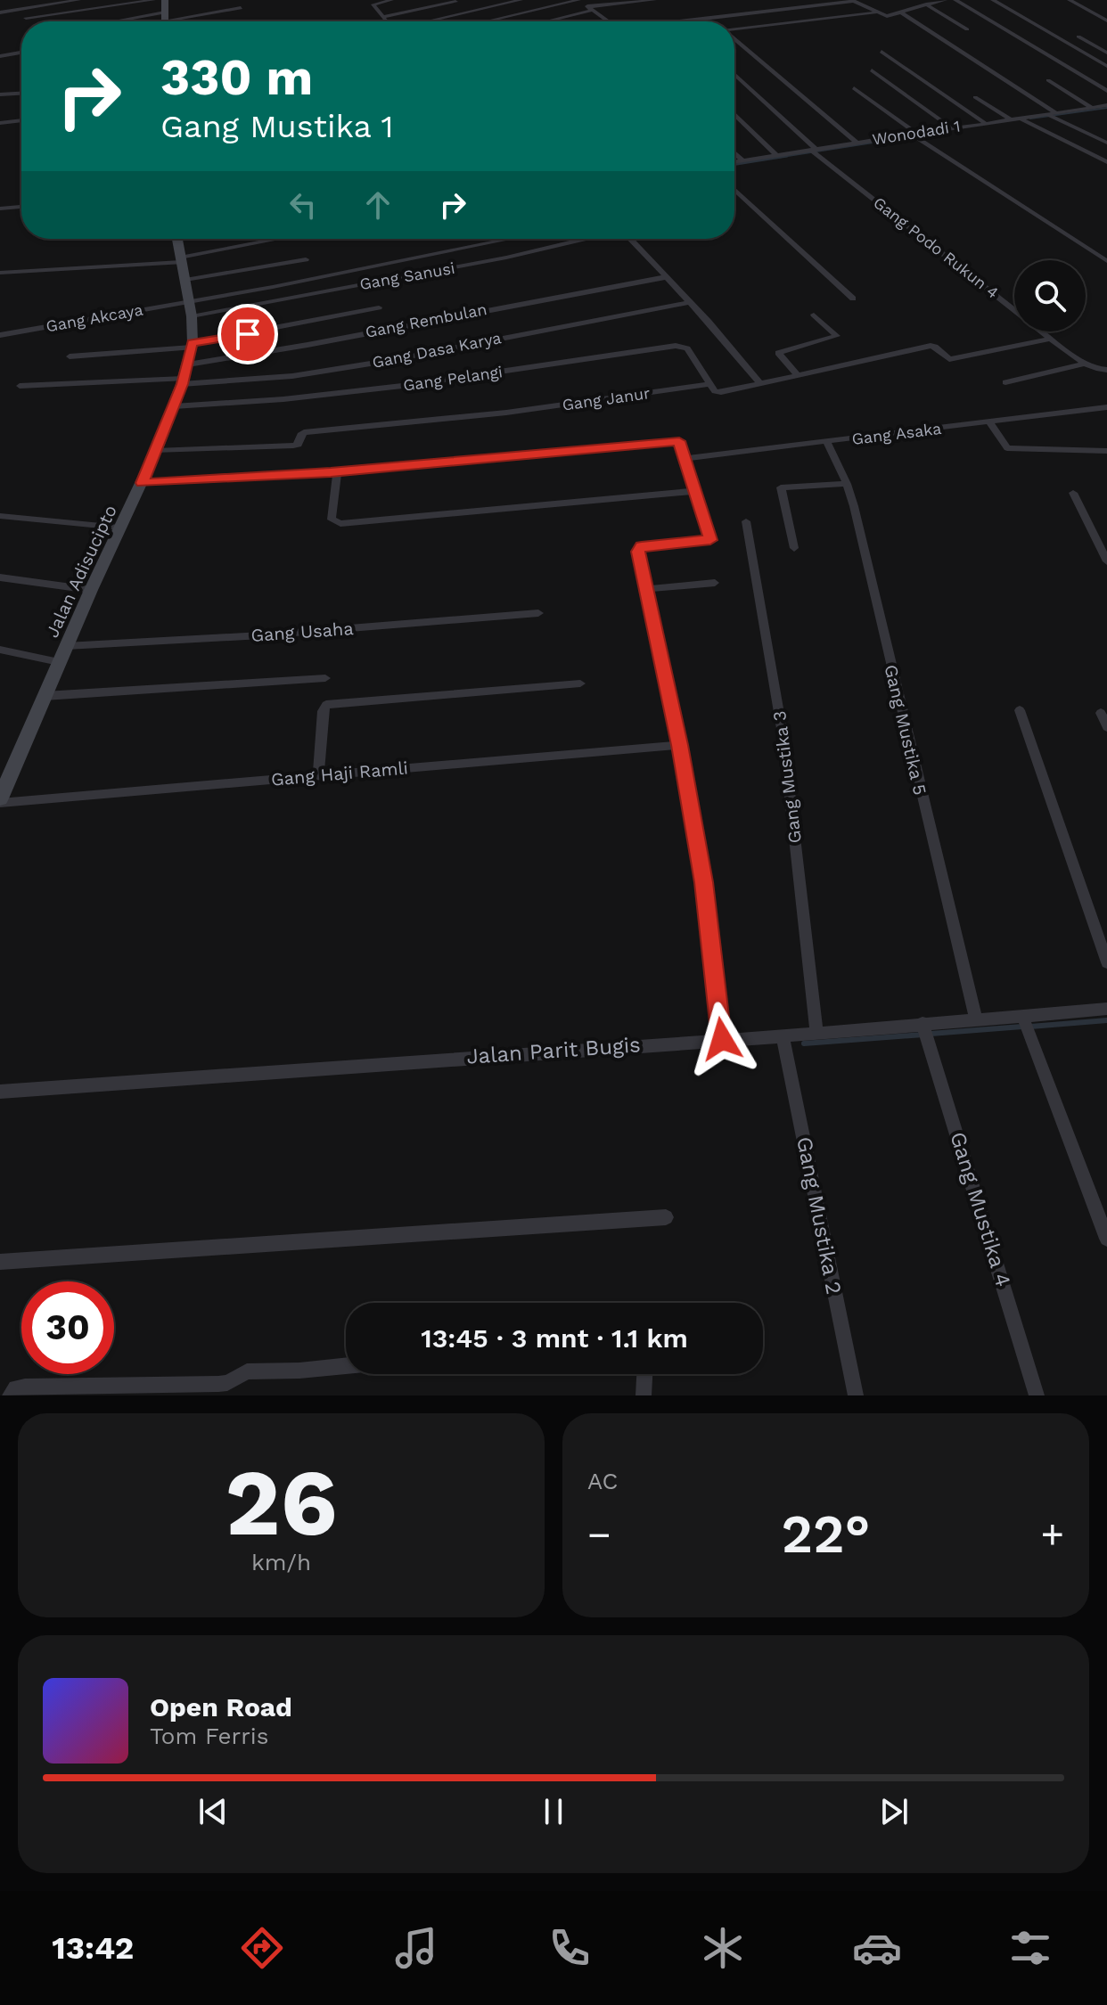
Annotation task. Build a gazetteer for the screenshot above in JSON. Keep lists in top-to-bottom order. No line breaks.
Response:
{"streets":{"main road":["Jalan Adisucipto"],"street":["Wonodadi 1","Gang Podo Rukun 4","Gang Sanusi","Gang Akcaya","Gang Rembulan","Gang Dasa Karya","Gang Pelangi","Gang Janur","Gang Asaka","Gang Usaha","Gang Mustika 5","Gang Haji Ramli","Gang Mustika 3","Jalan Parit Bugis","Gang Mustika 4","Gang Mustika 2"]},"crossings":[["Wonodadi 1","Gang Podo Rukun 4"],["Gang Podo Rukun 4","Gang Janur"],["Gang Sanusi","Jalan Adisucipto"],["Gang Akcaya","Jalan Adisucipto"],["Gang Rembulan","Gang Dasa Karya"],["Gang Rembulan","Jalan Adisucipto"],["Gang Dasa Karya","Jalan Adisucipto"],["Gang Pelangi","Gang Janur"],["Gang Pelangi","Jalan Adisucipto"],["Gang Janur","Jalan Adisucipto"],["Gang Asaka","Gang Mustika 5"],["Jalan Adisucipto","Gang Usaha"],["Jalan Adisucipto","Gang Haji Ramli"],["Gang Mustika 5","Jalan Parit Bugis"],["Gang Mustika 3","Jalan Parit Bugis"],["Jalan Parit Bugis","Gang Mustika 4"],["Jalan Parit Bugis","Gang Mustika 2"]],"page":{"turn":["330 m","Gang Mustika 1"],"limit":"30","trip":"13:45 · 3 mnt · 1.1 km","tile":[["26","km/h"],"AC"],"heat":["−","22°","+"],"song":["Open Road","Tom Ferris"],"tabs":"13:42"}}
